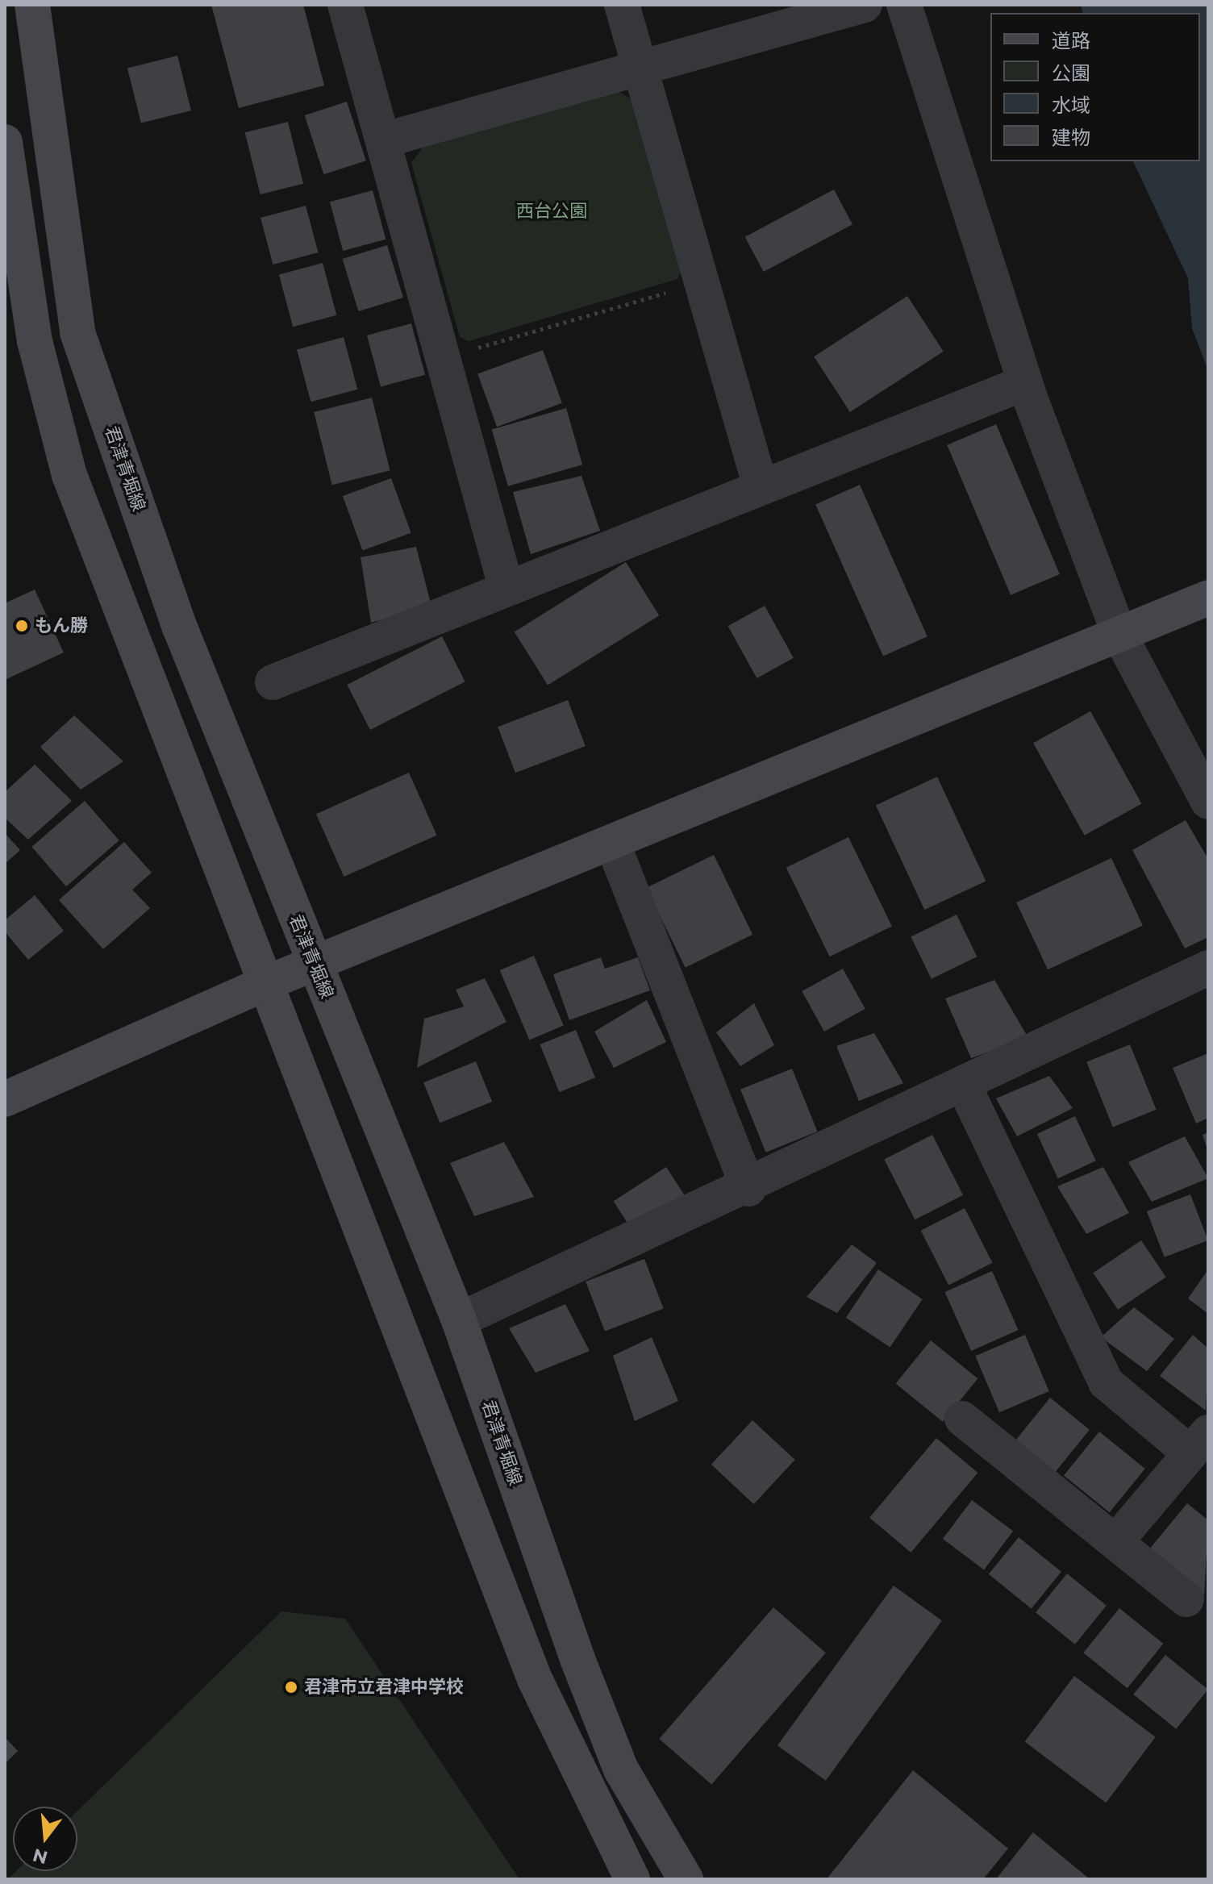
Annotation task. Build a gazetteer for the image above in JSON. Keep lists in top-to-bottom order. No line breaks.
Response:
{"streets":{"main road":["君津青堀線"]},"parks":["西台公園"],"places":["もん勝","君津市立君津中学校"],"legend":["道路","公園","水域","建物"],"north":"bottom"}
